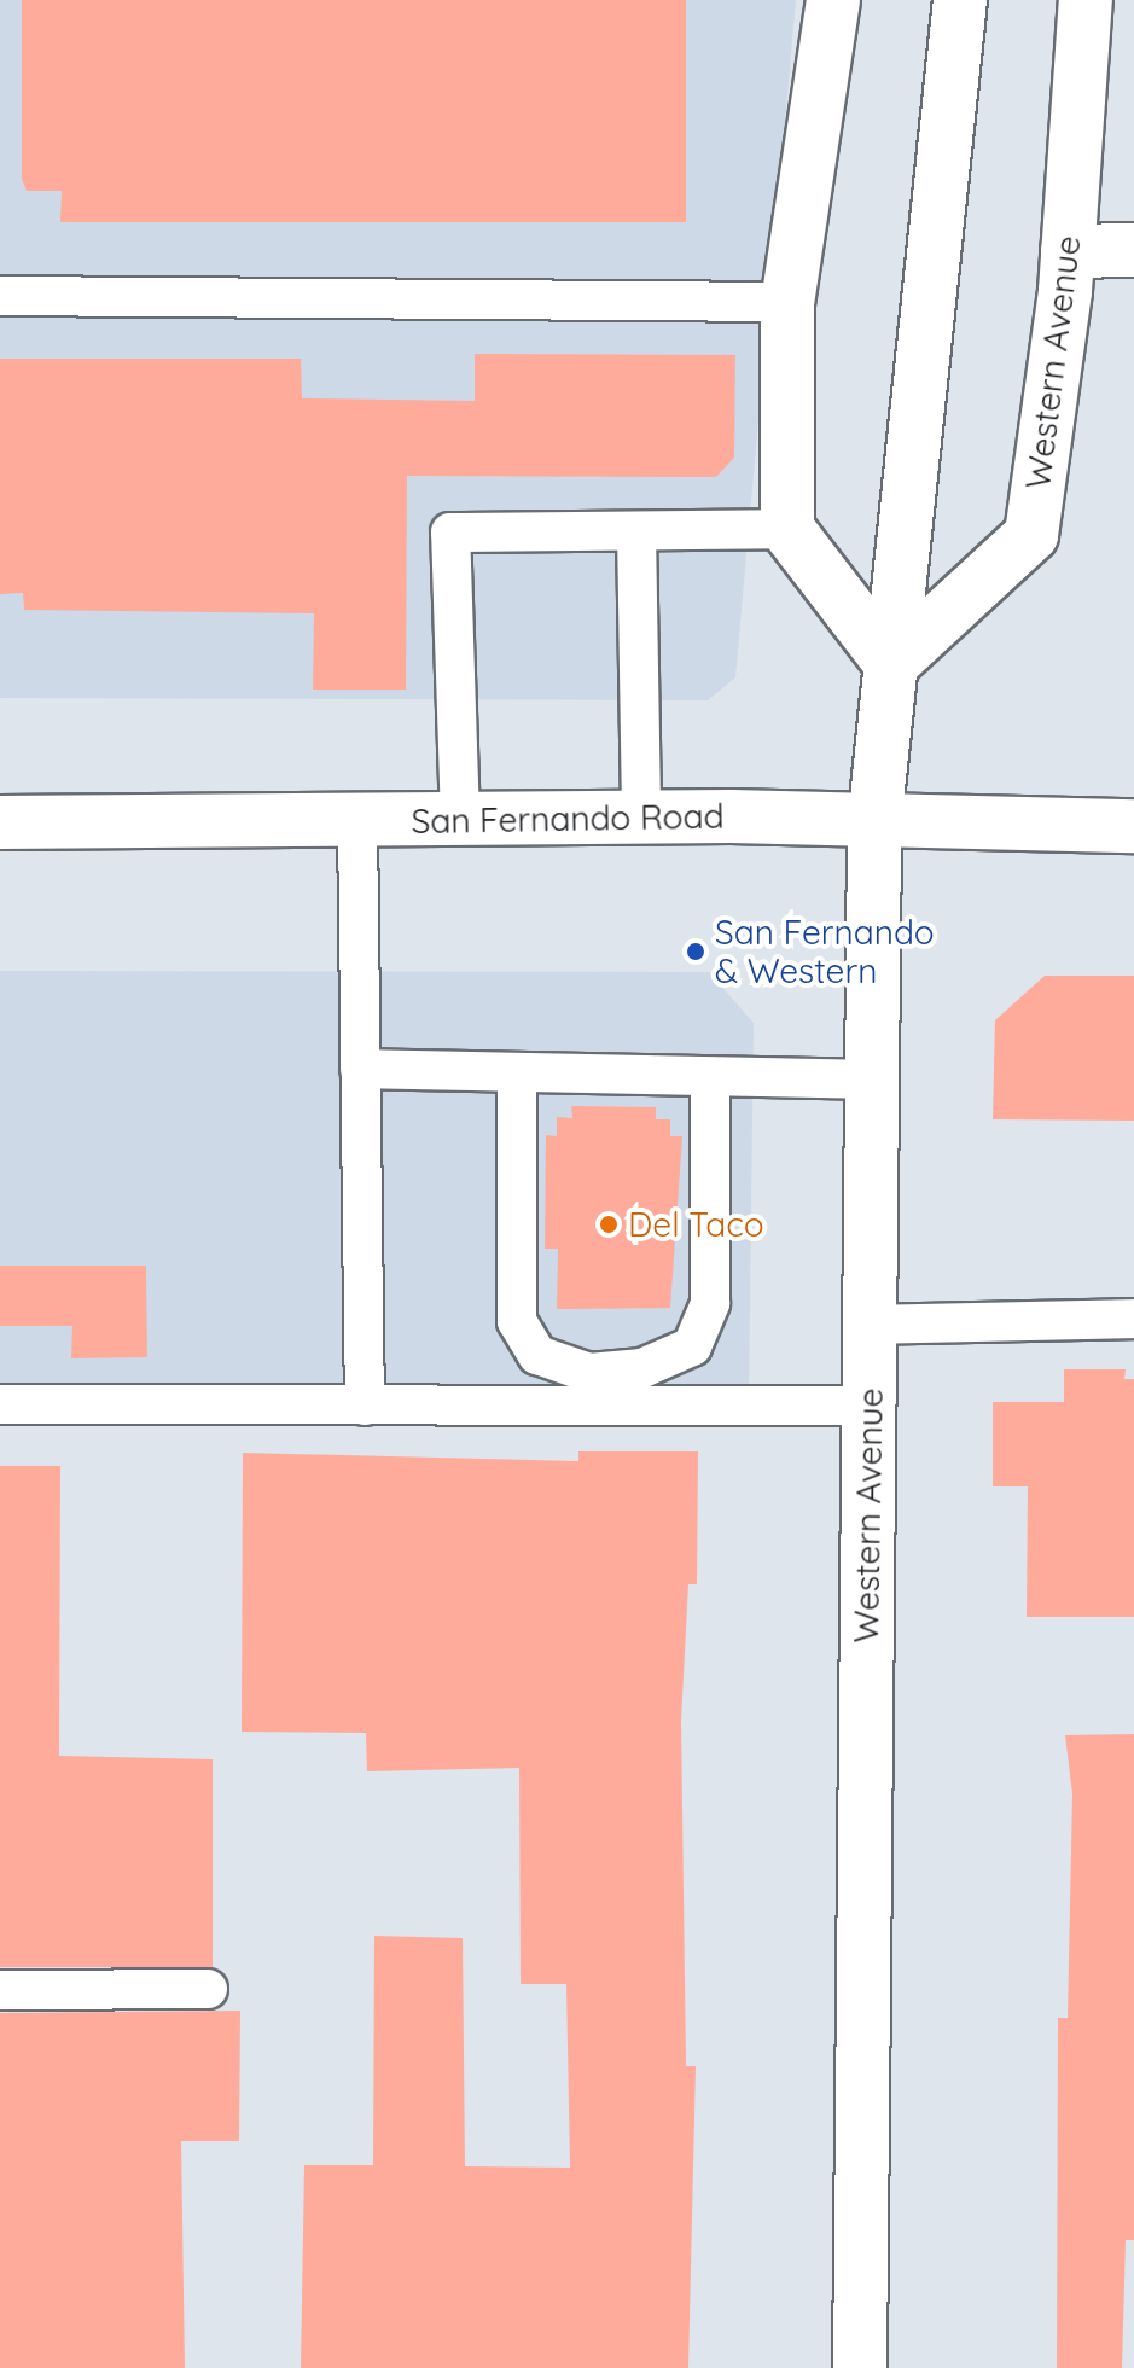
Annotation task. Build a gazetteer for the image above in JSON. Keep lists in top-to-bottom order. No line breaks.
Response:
{"streets":{"main road":["Western Avenue","San Fernando Road"]},"crossings":[["Western Avenue","San Fernando Road"]],"places":["San Fernando & Western","Del Taco"]}
